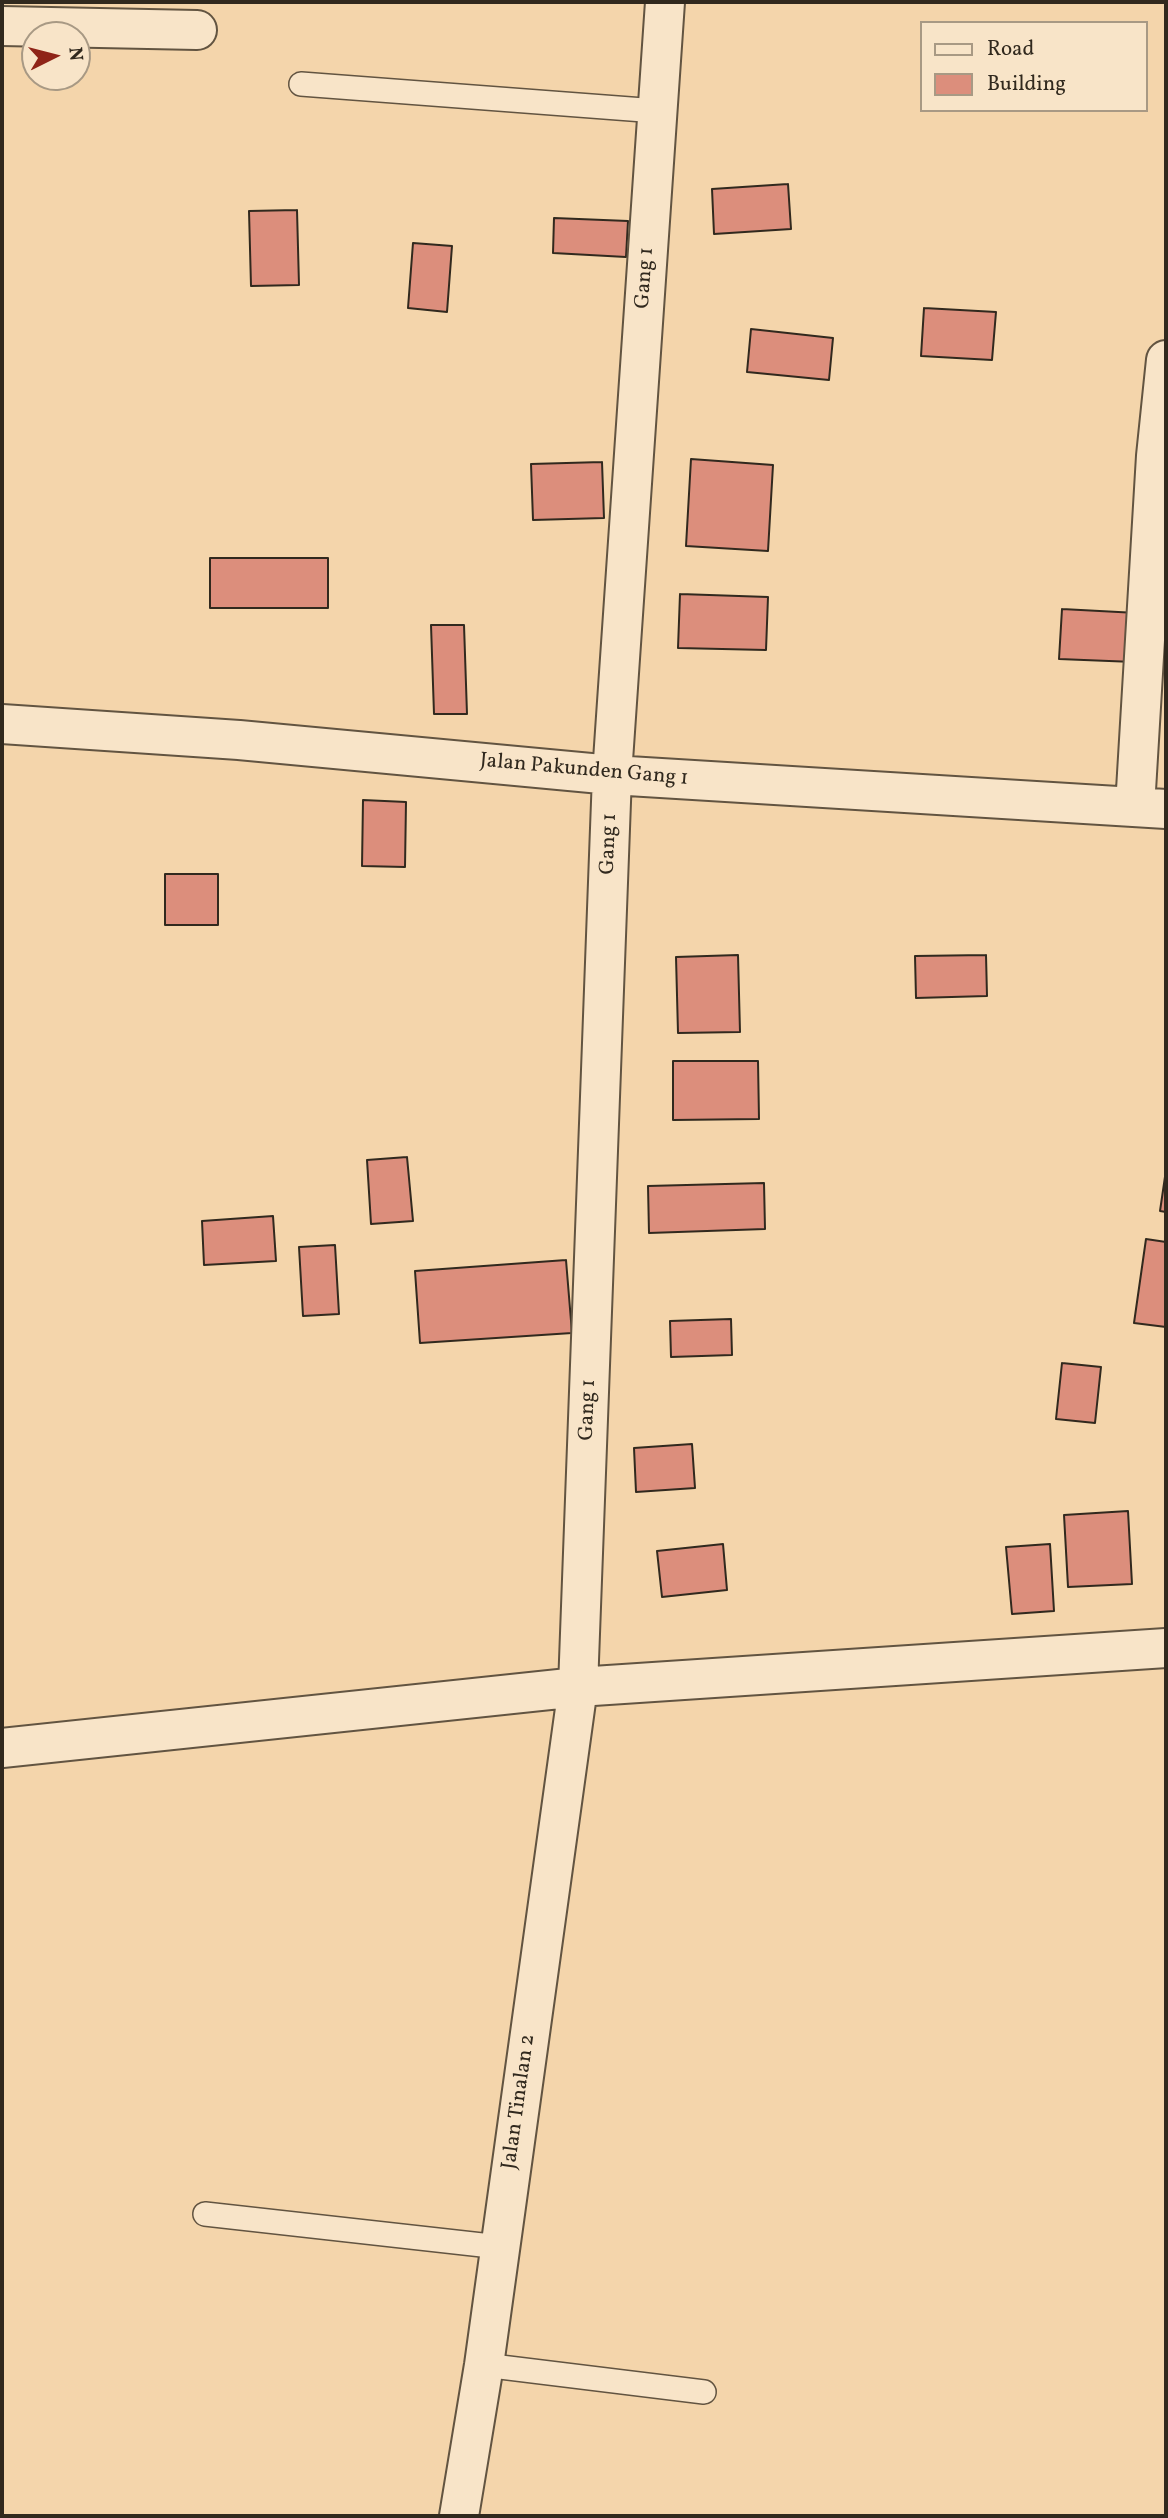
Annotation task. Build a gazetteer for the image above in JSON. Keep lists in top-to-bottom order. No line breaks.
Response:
{"streets":{"street":["Gang 1","Jalan Pakunden Gang 1","Jalan Tinalan 2"]},"crossings":[["Gang 1","Jalan Pakunden Gang 1"],["Gang 1","Jalan Tinalan 2"]],"legend":["Road","Building"],"north":"right"}
